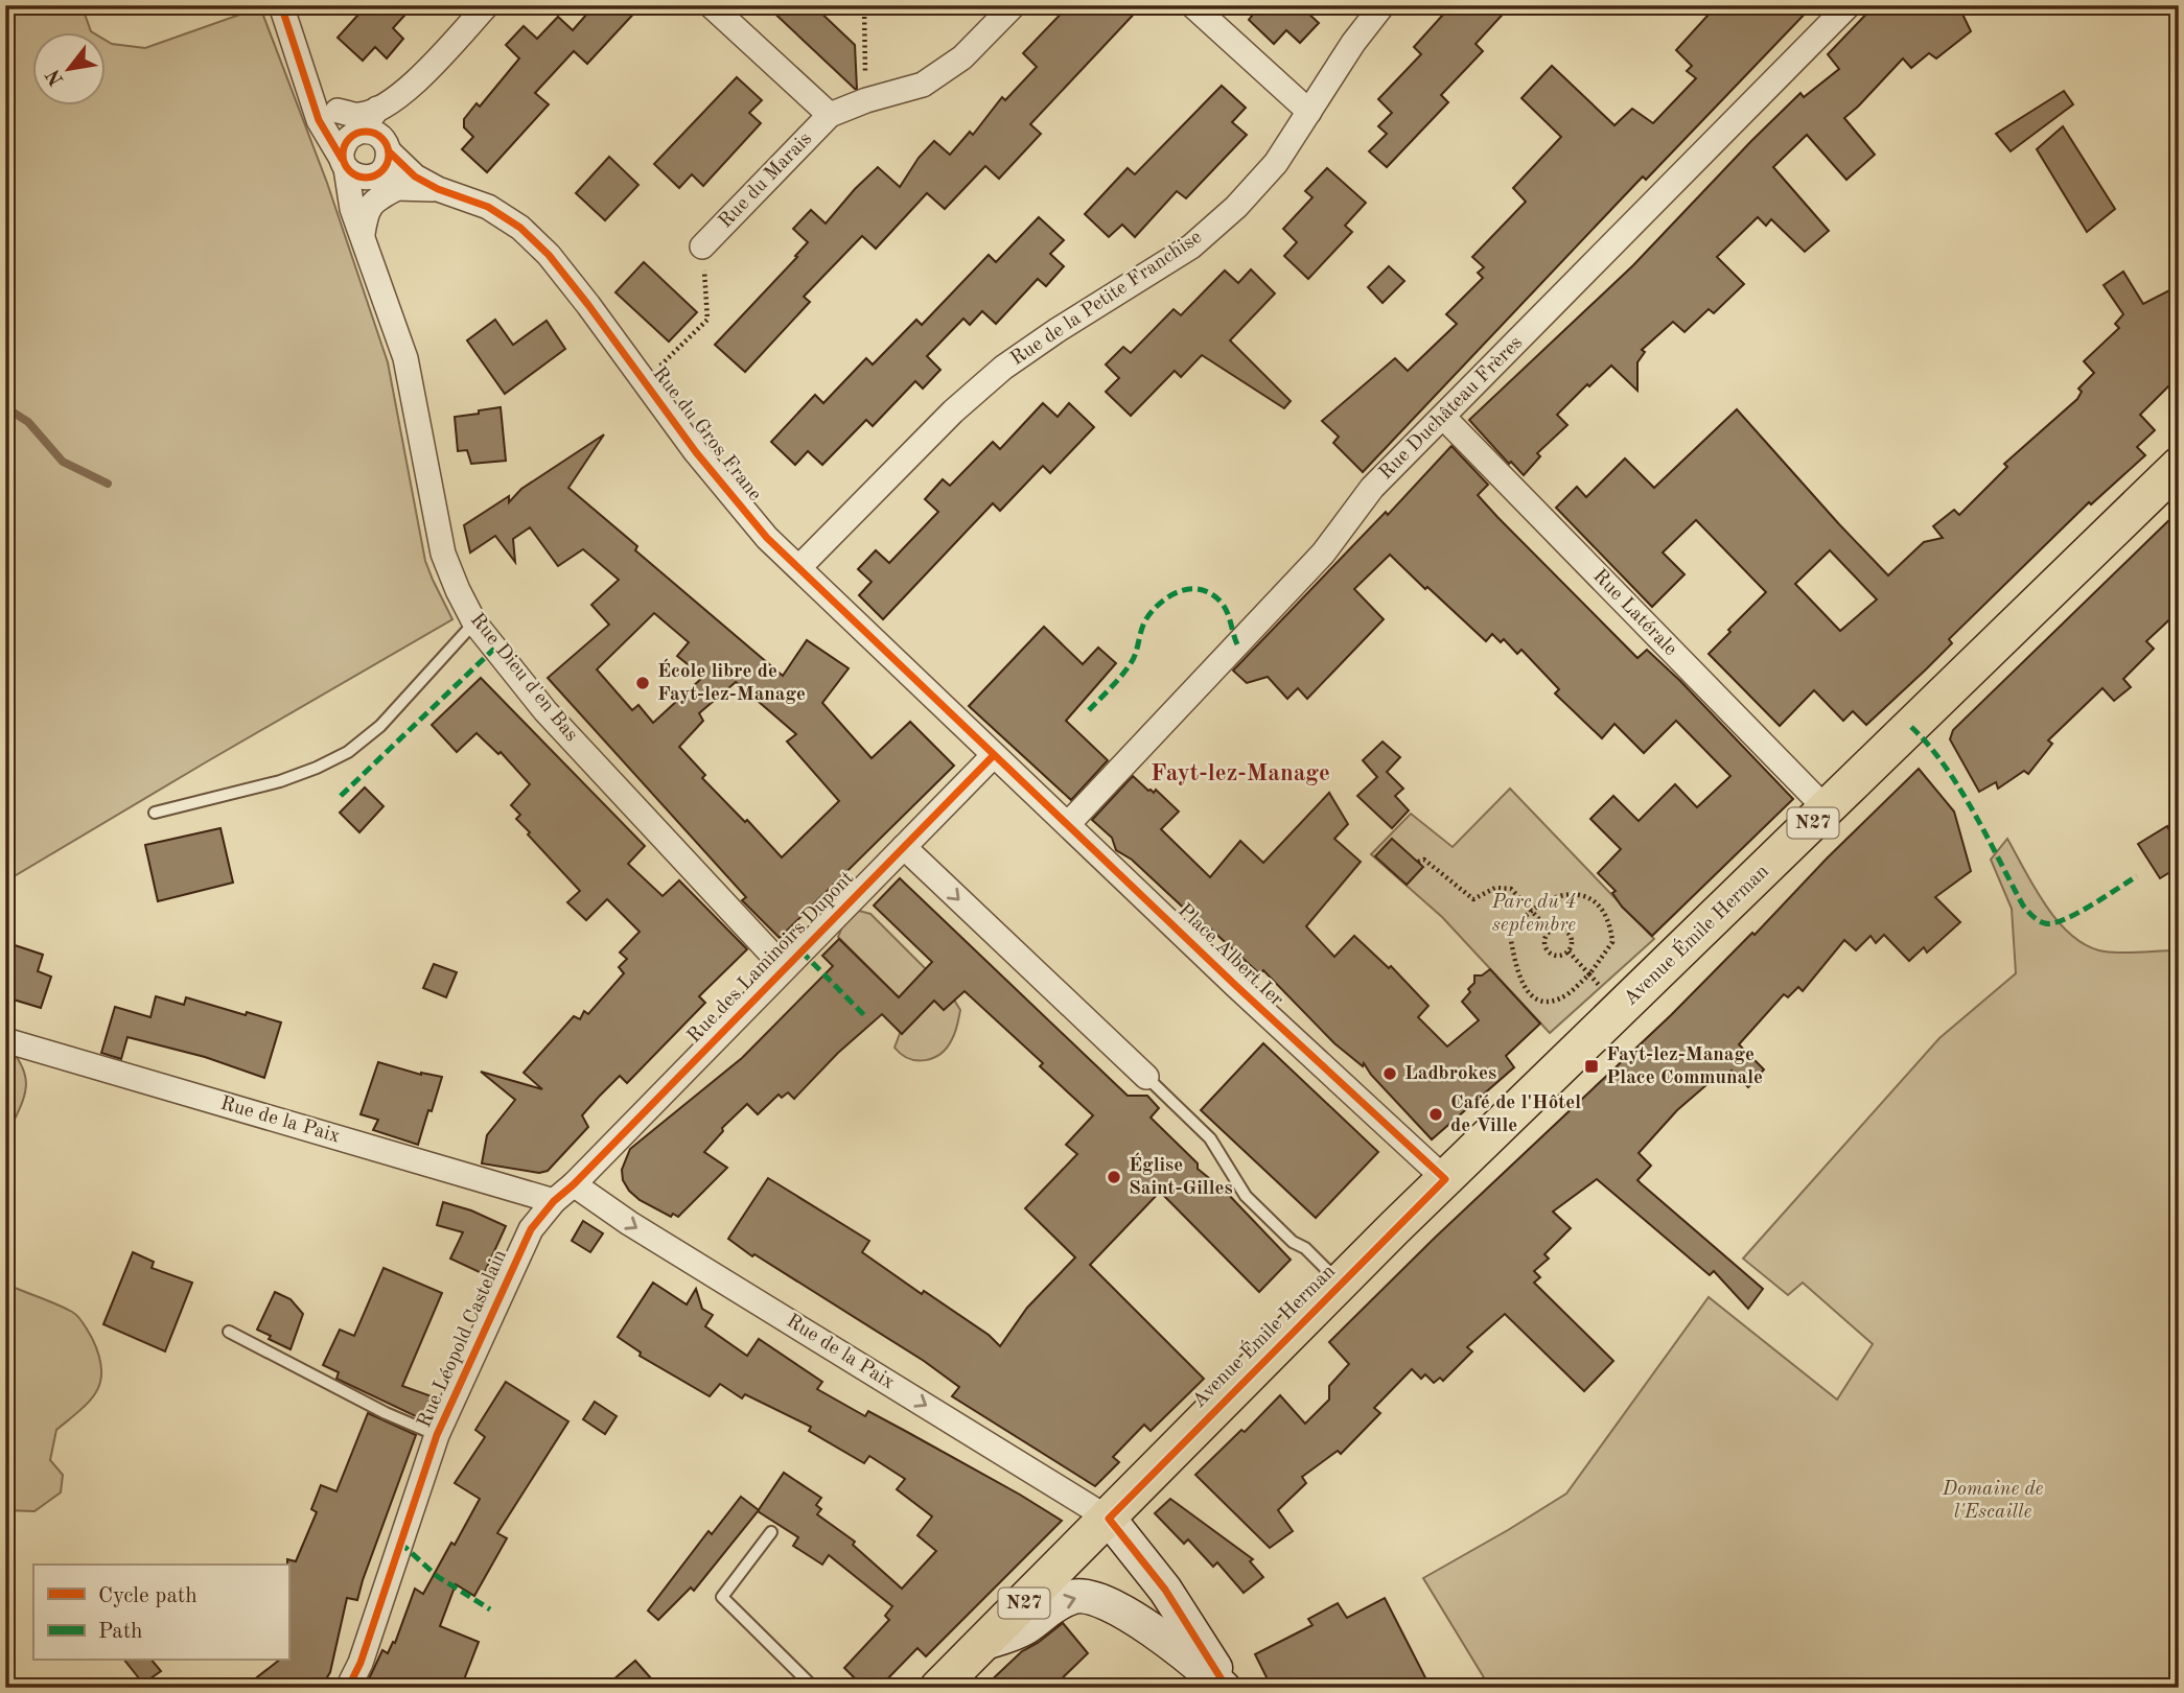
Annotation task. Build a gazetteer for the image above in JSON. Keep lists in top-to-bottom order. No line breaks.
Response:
{"streets":{"main road":["N27","Avenue Émile Herman"],"street":["Rue du Marais","Rue de la Petite Franchise","Rue Duchâteau Frères","Rue du Gros Frane","Rue Latérale","Rue Dieu d'en Bas","Place Albert Ier","Rue des Laminoirs Dupont","Rue de la Paix","Rue Léopold Castelain"]},"crossings":[["Rue de la Petite Franchise","Rue du Gros Frane"],["Rue Duchâteau Frères","Rue Latérale"],["Rue Duchâteau Frères","Place Albert Ier"],["Rue du Gros Frane","Place Albert Ier"],["Rue du Gros Frane","Rue des Laminoirs Dupont"],["Rue Latérale","Avenue Émile Herman"],["Rue Dieu d'en Bas","Rue des Laminoirs Dupont"],["Avenue Émile Herman","Place Albert Ier"],["Avenue Émile Herman","Rue de la Paix"],["Place Albert Ier","Rue des Laminoirs Dupont"],["Rue des Laminoirs Dupont","Rue de la Paix"],["Rue des Laminoirs Dupont","Rue Léopold Castelain"],["Rue de la Paix","Rue Léopold Castelain"]],"one_way":["Rue de la Paix"],"districts":["Fayt-lez-Manage"],"parks":["Parc du 4 septembre","Domaine de l'Escaille"],"places":{"other":["École libre de Fayt-lez-Manage","Ladbrokes","Café de l'Hôtel de Ville","Église Saint-Gilles"],"transit":["Fayt-lez-Manage Place Communale"]},"legend":["Cycle path","Path"],"north":"bottom left"}
